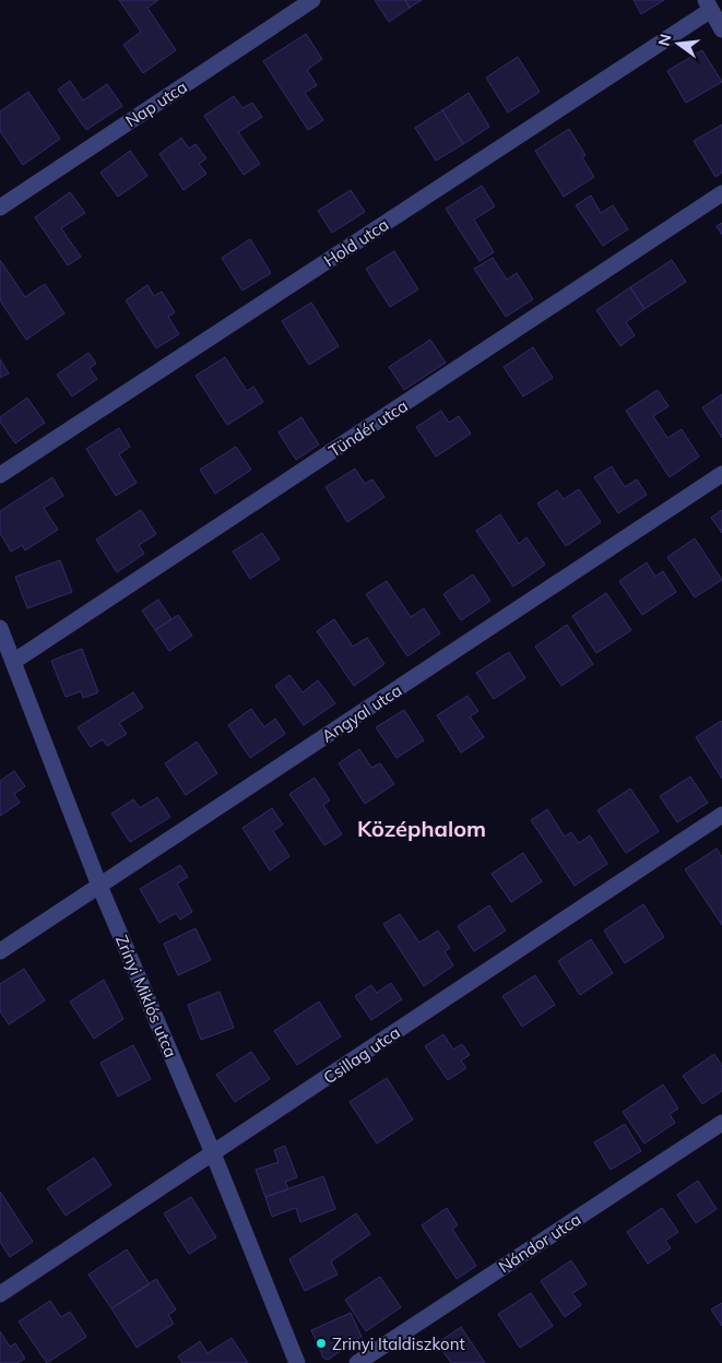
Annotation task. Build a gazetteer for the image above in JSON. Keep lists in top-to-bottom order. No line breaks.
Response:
{"streets":{"street":["Nap utca","Hold utca","Tündér utca","Angyal utca","Zrínyi Miklós utca","Csillag utca","Nándor utca"]},"crossings":[["Tündér utca","Zrínyi Miklós utca"],["Angyal utca","Zrínyi Miklós utca"],["Zrínyi Miklós utca","Csillag utca"]],"districts":["Középhalom"],"places":["Zrinyi Italdiszkont"],"north":"left"}
